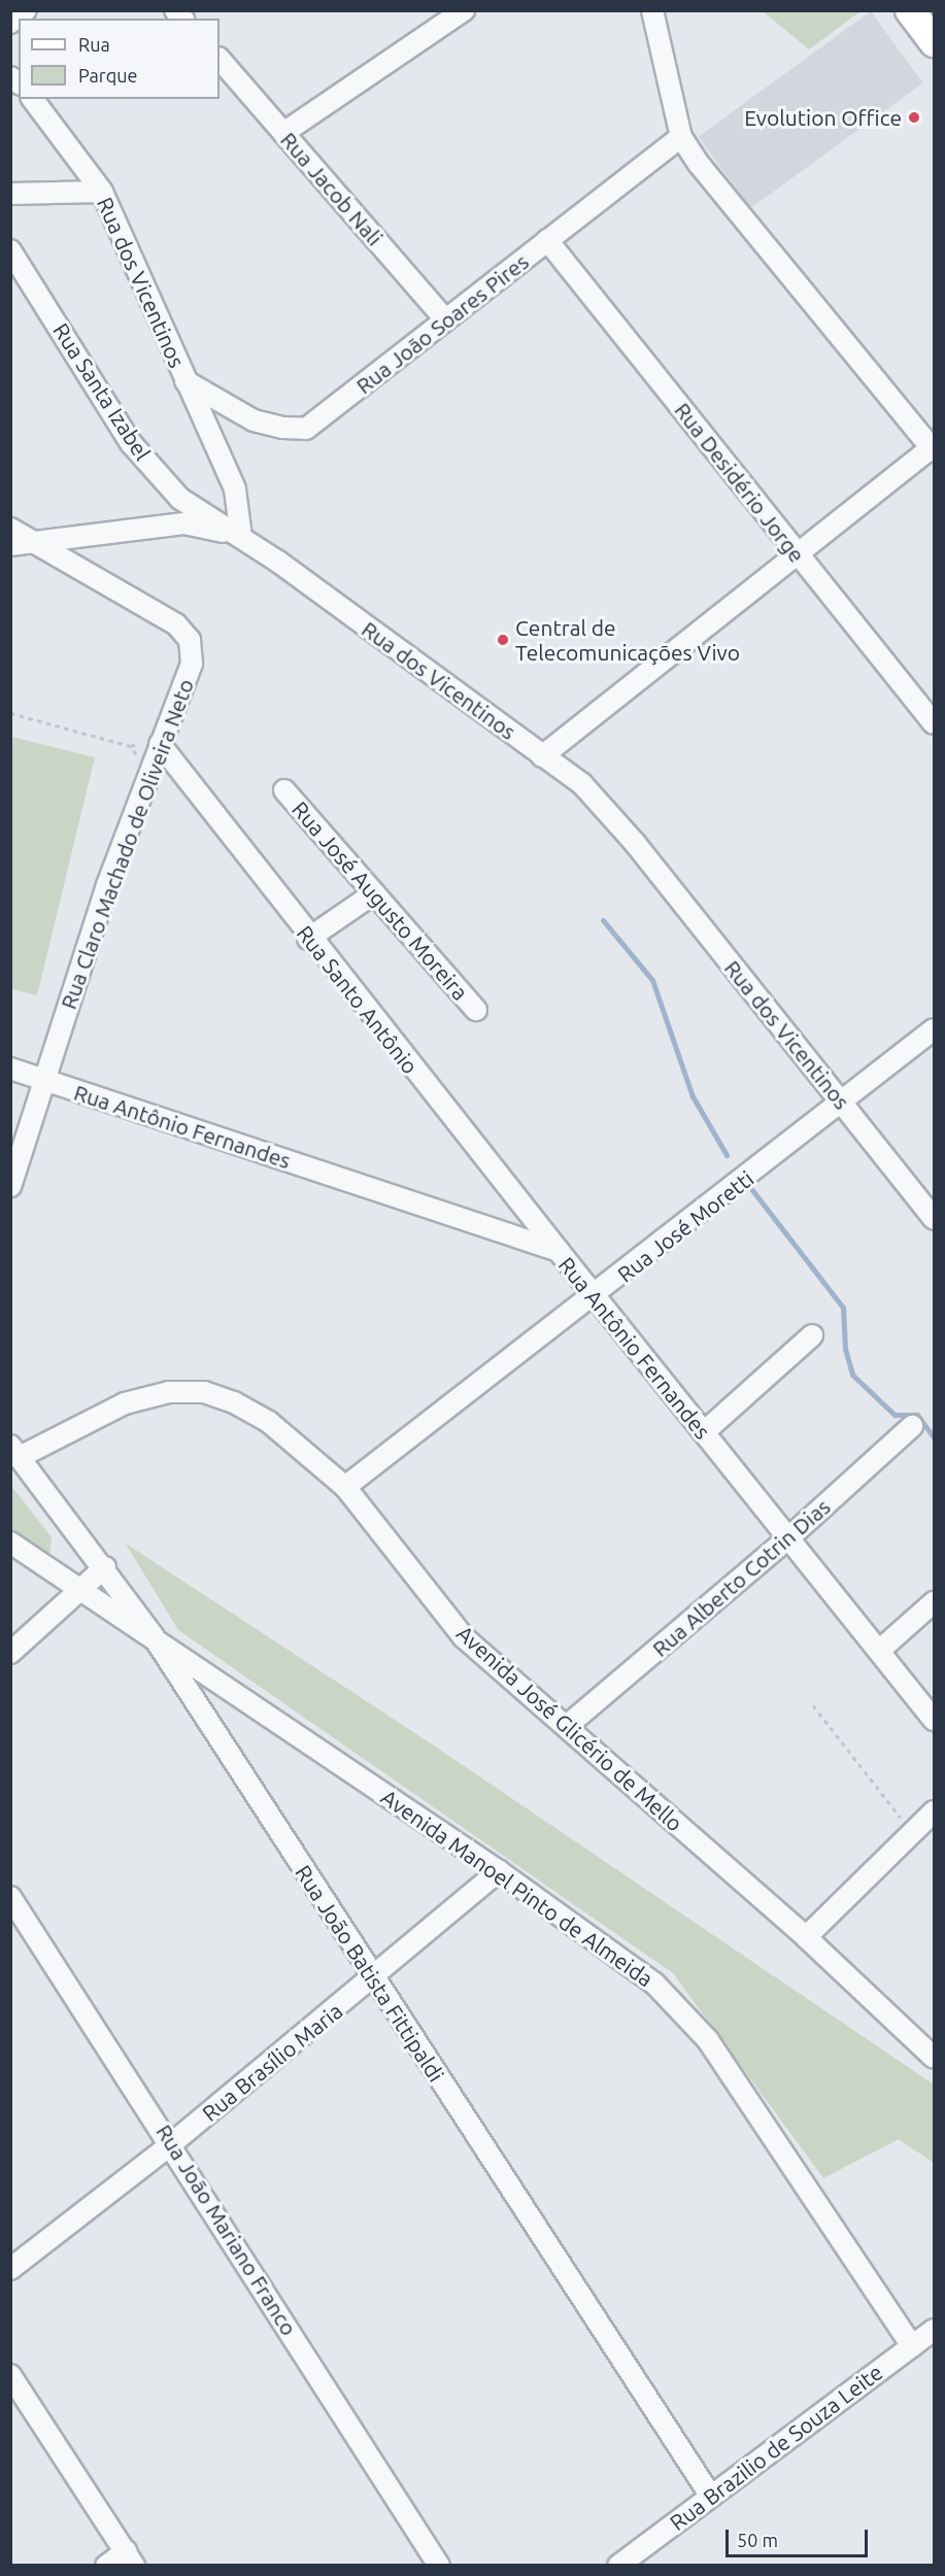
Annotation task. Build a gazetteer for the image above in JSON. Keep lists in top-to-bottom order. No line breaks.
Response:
{"streets":{"street":["Rua Jacob Nali","Rua dos Vicentinos","Rua João Soares Pires","Rua Santa Izabel","Rua Desidério Jorge","Rua Claro Machado de Oliveira Neto","Rua José Augusto Moreira","Rua Santo Antônio","Rua Antônio Fernandes","Rua José Moretti","Rua Alberto Cotrin Dias","Avenida José Glicério de Mello","Avenida Manoel Pinto de Almeida","Rua João Batista Fittipaldi","Rua Brasílio Maria","Rua João Mariano Franco","Rua Brazilio de Souza Leite"]},"crossings":[["Rua Jacob Nali","Rua João Soares Pires"],["Rua dos Vicentinos","Rua João Soares Pires"],["Rua dos Vicentinos","Rua Santa Izabel"],["Rua dos Vicentinos","Rua José Moretti"],["Rua João Soares Pires","Rua Desidério Jorge"],["Rua Claro Machado de Oliveira Neto","Rua Santo Antônio"],["Rua Claro Machado de Oliveira Neto","Rua Antônio Fernandes"],["Rua Santo Antônio","Rua Antônio Fernandes"],["Rua Antônio Fernandes","Rua José Moretti"],["Rua Antônio Fernandes","Rua Alberto Cotrin Dias"],["Rua José Moretti","Avenida José Glicério de Mello"],["Rua Alberto Cotrin Dias","Avenida José Glicério de Mello"],["Avenida José Glicério de Mello","Rua João Batista Fittipaldi"],["Avenida Manoel Pinto de Almeida","Rua João Batista Fittipaldi"],["Avenida Manoel Pinto de Almeida","Rua Brasílio Maria"],["Avenida Manoel Pinto de Almeida","Rua Brazilio de Souza Leite"],["Rua João Batista Fittipaldi","Rua Brasílio Maria"],["Rua João Batista Fittipaldi","Rua Brazilio de Souza Leite"],["Rua Brasílio Maria","Rua João Mariano Franco"]],"places":["Evolution Office","Central de Telecomunicações Vivo"],"legend":["Rua","Parque"],"scale_bar":"50 m"}
